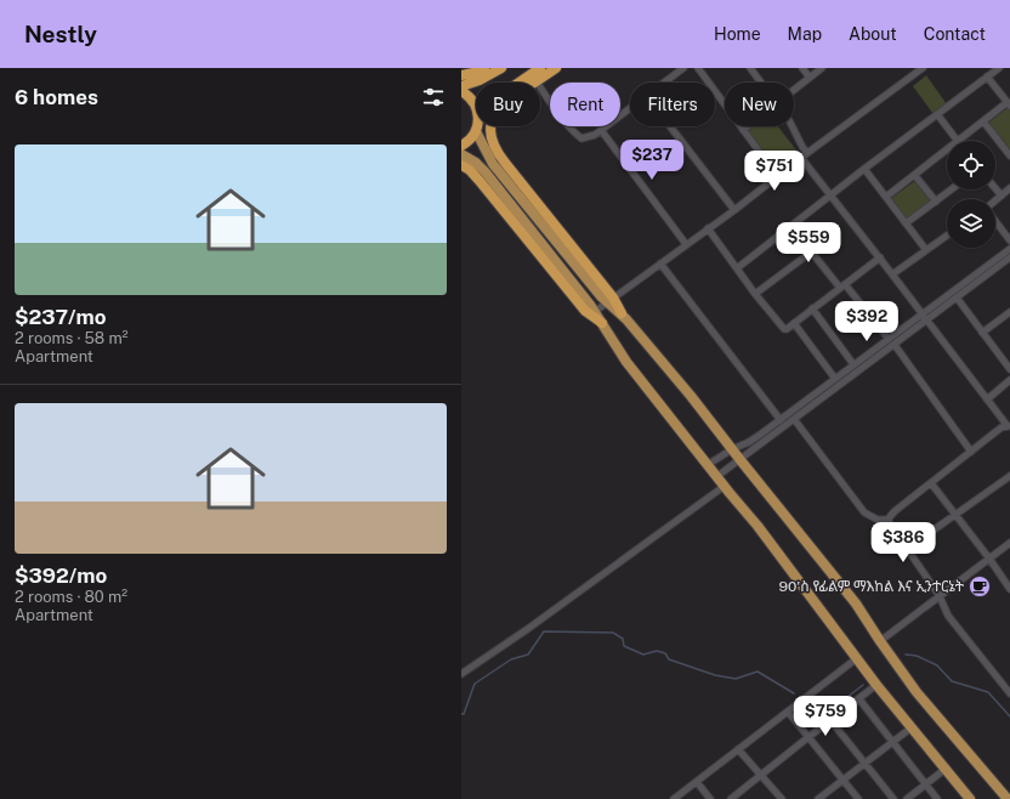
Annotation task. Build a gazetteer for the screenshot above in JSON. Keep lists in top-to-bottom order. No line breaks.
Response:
{"places":{"cafe":["90'ስ የፊልም ማእከል እና ኢንተርኔት"]},"page":{"header":"Nestly","nav":["Home","Map","About","Contact"],"heading":"6 homes","chip":["Buy","Rent","Filters","New"],"list":[{"name":"$237/mo","note":"2 rooms · 58 m² · Apartment"},{"name":"$392/mo","note":"2 rooms · 80 m² · Apartment"}],"price":["$237","$751","$559","$392","$386","$759"]}}
